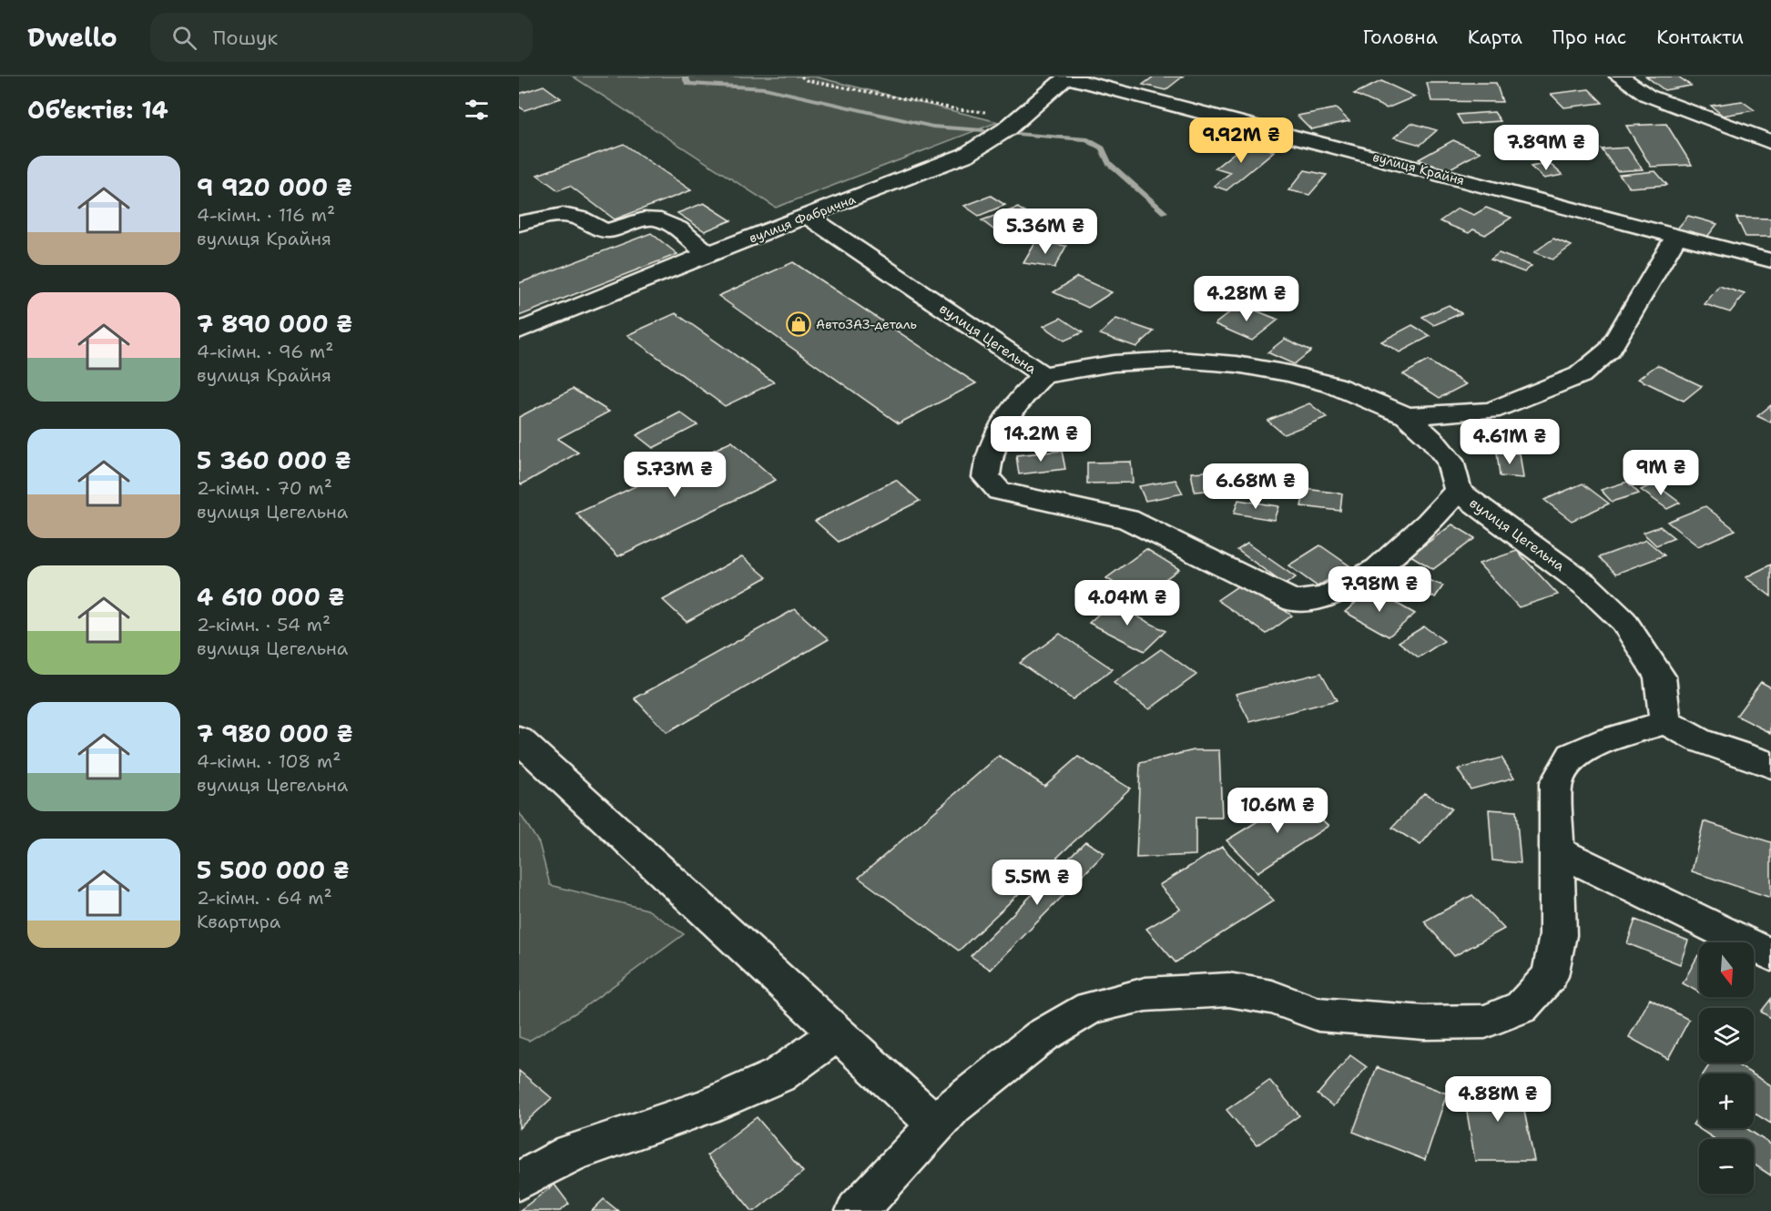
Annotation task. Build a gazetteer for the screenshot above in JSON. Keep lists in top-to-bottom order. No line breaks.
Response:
{"streets":{"street":["вулиця Крайня","вулиця Фабрична","вулиця Цегельна"]},"crossings":[["вулиця Крайня","вулиця Фабрична"],["вулиця Фабрична","вулиця Цегельна"]],"places":{"shop":["АвтоЗАЗ-деталь"]},"north":"bottom","page":{"header":"Dwello","search":"Пошук","nav":["Головна","Карта","Про нас","Контакти"],"heading":"Об’єктів: 14","price":["9.92M ₴","7.89M ₴","5.36M ₴","4.28M ₴","14.2M ₴","4.61M ₴","9M ₴","5.73M ₴","6.68M ₴","7.98M ₴","4.04M ₴","10.6M ₴","5.5M ₴","4.88M ₴"],"list":[{"name":"9 920 000 ₴","note":"4-кімн. · 116 m² · вулиця Крайня"},{"name":"7 890 000 ₴","note":"4-кімн. · 96 m² · вулиця Крайня"},{"name":"5 360 000 ₴","note":"2-кімн. · 70 m² · вулиця Цегельна"},{"name":"4 610 000 ₴","note":"2-кімн. · 54 m² · вулиця Цегельна"},{"name":"7 980 000 ₴","note":"4-кімн. · 108 m² · вулиця Цегельна"},{"name":"5 500 000 ₴","note":"2-кімн. · 64 m² · Квартира"}],"map_buttons":["+","−"]}}
